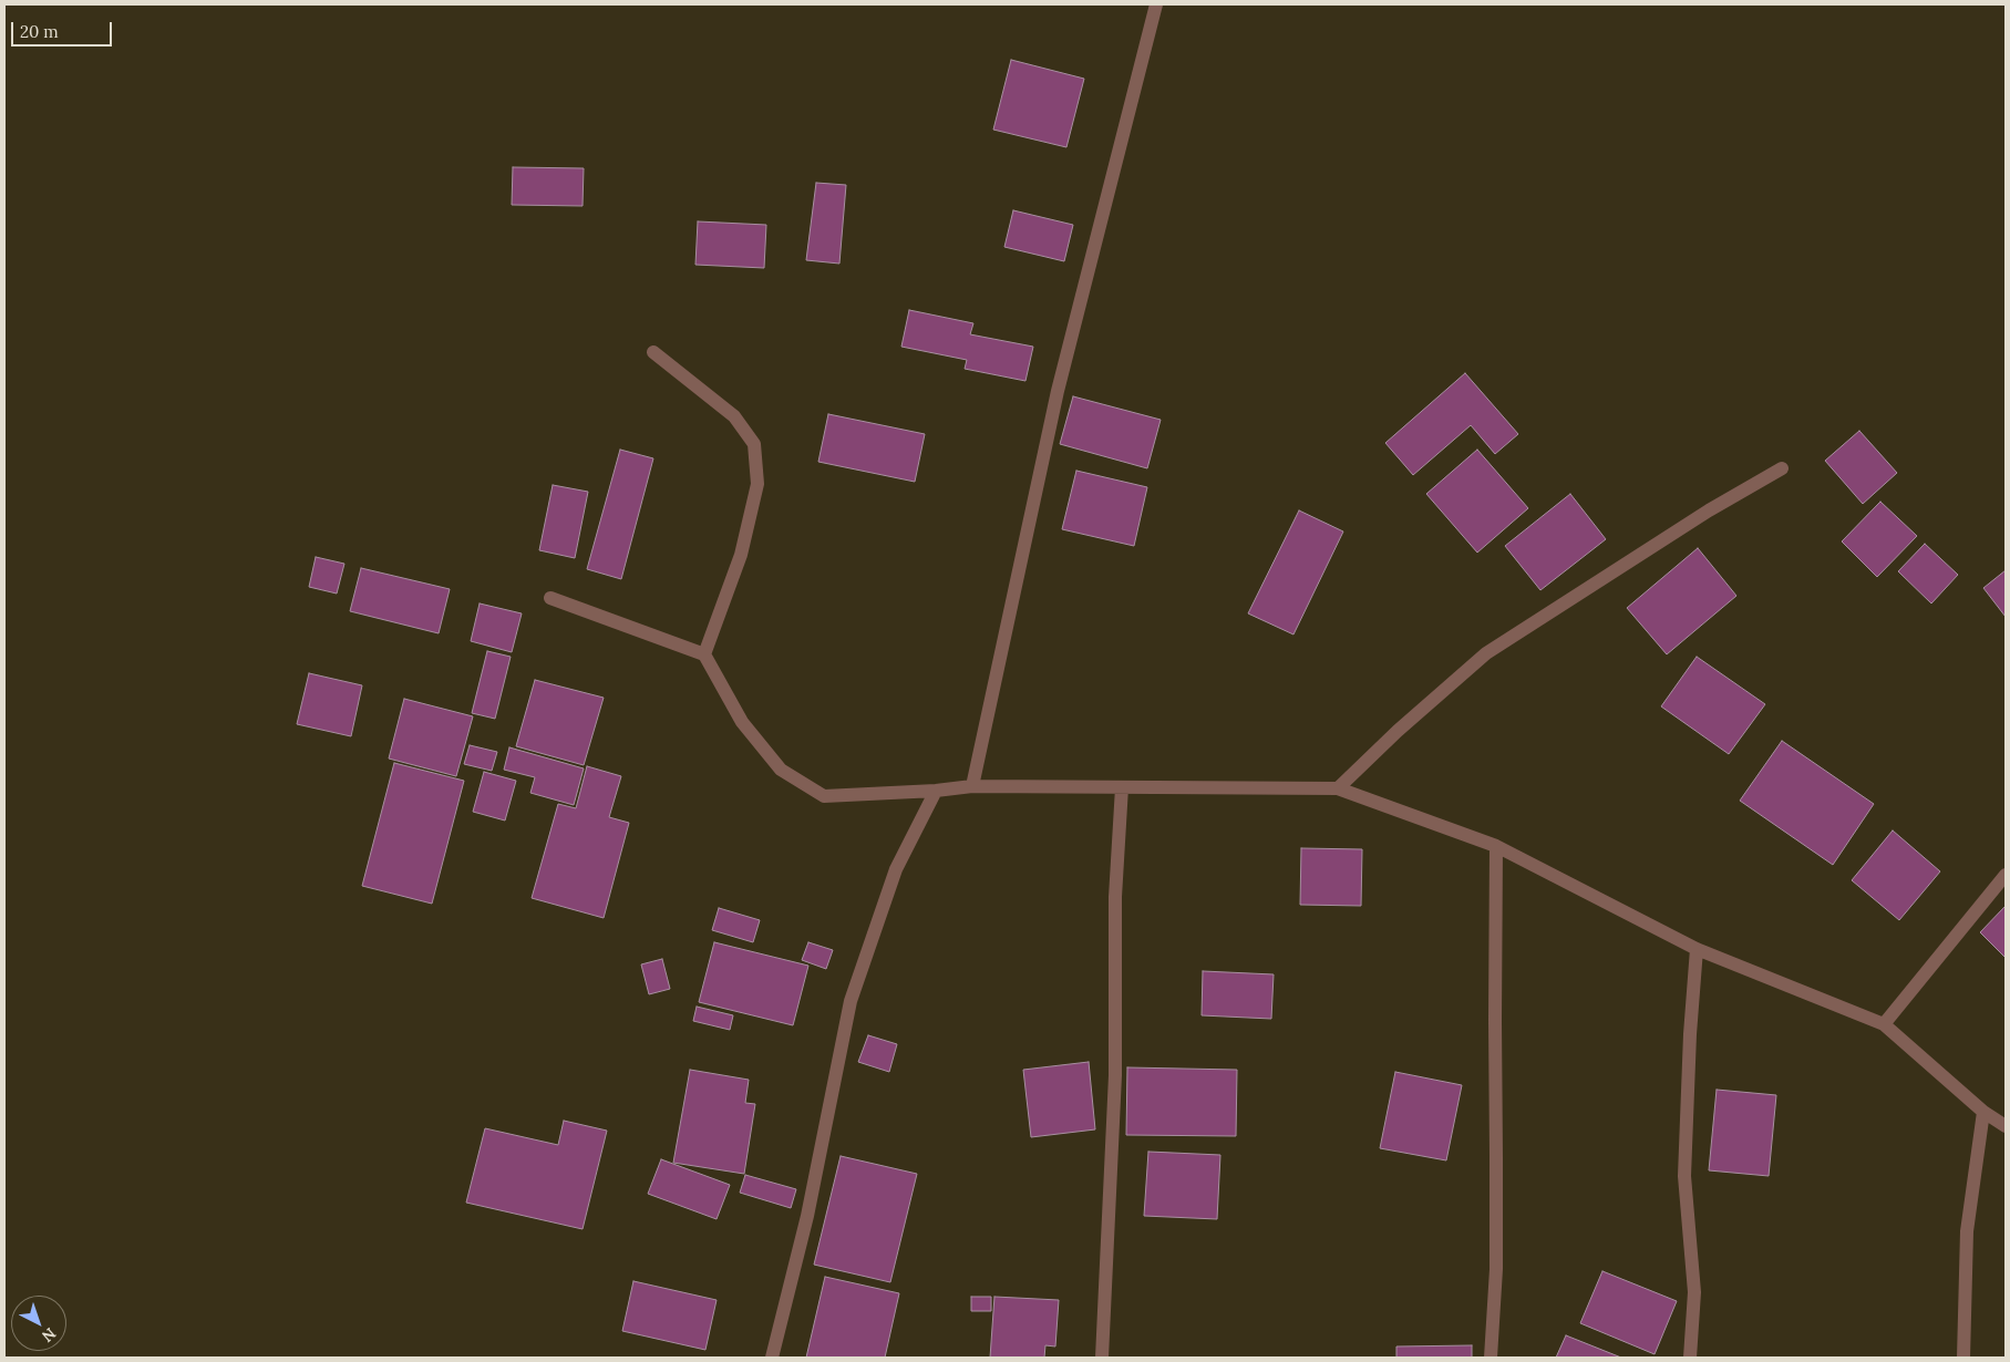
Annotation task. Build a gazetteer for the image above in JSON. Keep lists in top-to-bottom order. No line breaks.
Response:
{"scale_bar":"20 m","north":"bottom right"}
